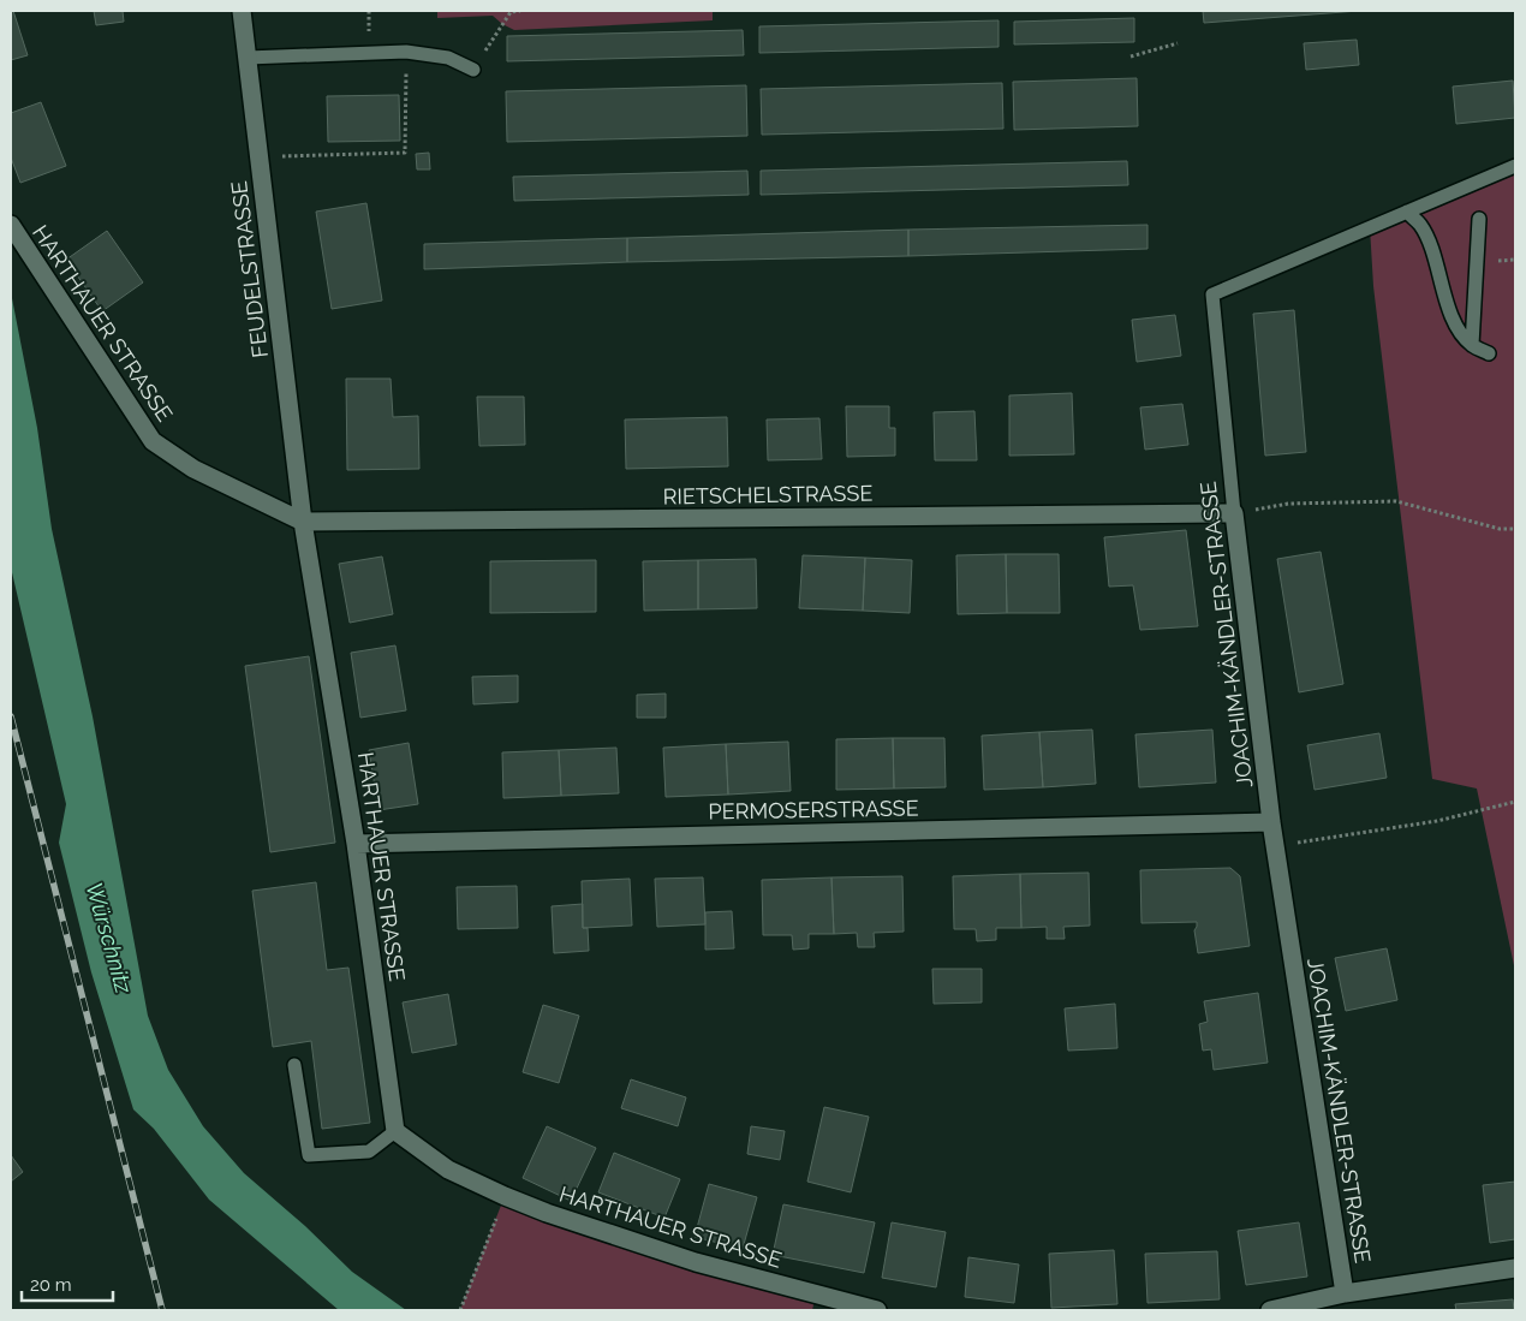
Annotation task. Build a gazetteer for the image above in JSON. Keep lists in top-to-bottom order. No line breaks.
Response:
{"streets":{"street":["FEUDELSTRASSE","HARTHAUER STRASSE","RIETSCHELSTRASSE","JOACHIM-KÄNDLER-STRASSE","PERMOSERSTRASSE"]},"crossings":[["FEUDELSTRASSE","HARTHAUER STRASSE"],["FEUDELSTRASSE","RIETSCHELSTRASSE"],["HARTHAUER STRASSE","RIETSCHELSTRASSE"],["HARTHAUER STRASSE","PERMOSERSTRASSE"],["RIETSCHELSTRASSE","JOACHIM-KÄNDLER-STRASSE"],["JOACHIM-KÄNDLER-STRASSE","PERMOSERSTRASSE"]],"water":["Würschnitz"],"scale_bar":"20 m"}
